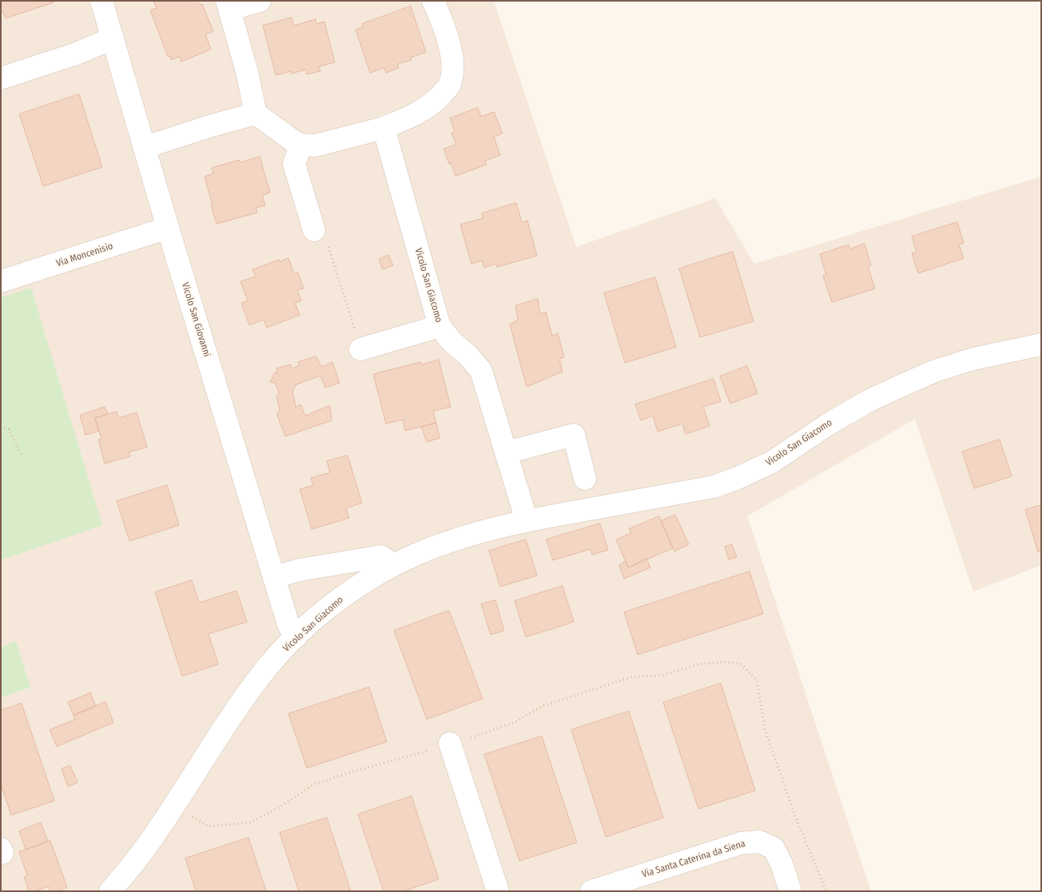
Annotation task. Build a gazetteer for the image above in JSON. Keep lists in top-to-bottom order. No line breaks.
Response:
{"streets":{"street":["Via Moncenisio","Vicolo San Giacomo","Vicolo San Giovanni","Via Santa Caterina da Siena"]},"crossings":[["Via Moncenisio","Vicolo San Giovanni"],["Vicolo San Giacomo","Vicolo San Giovanni"]]}
